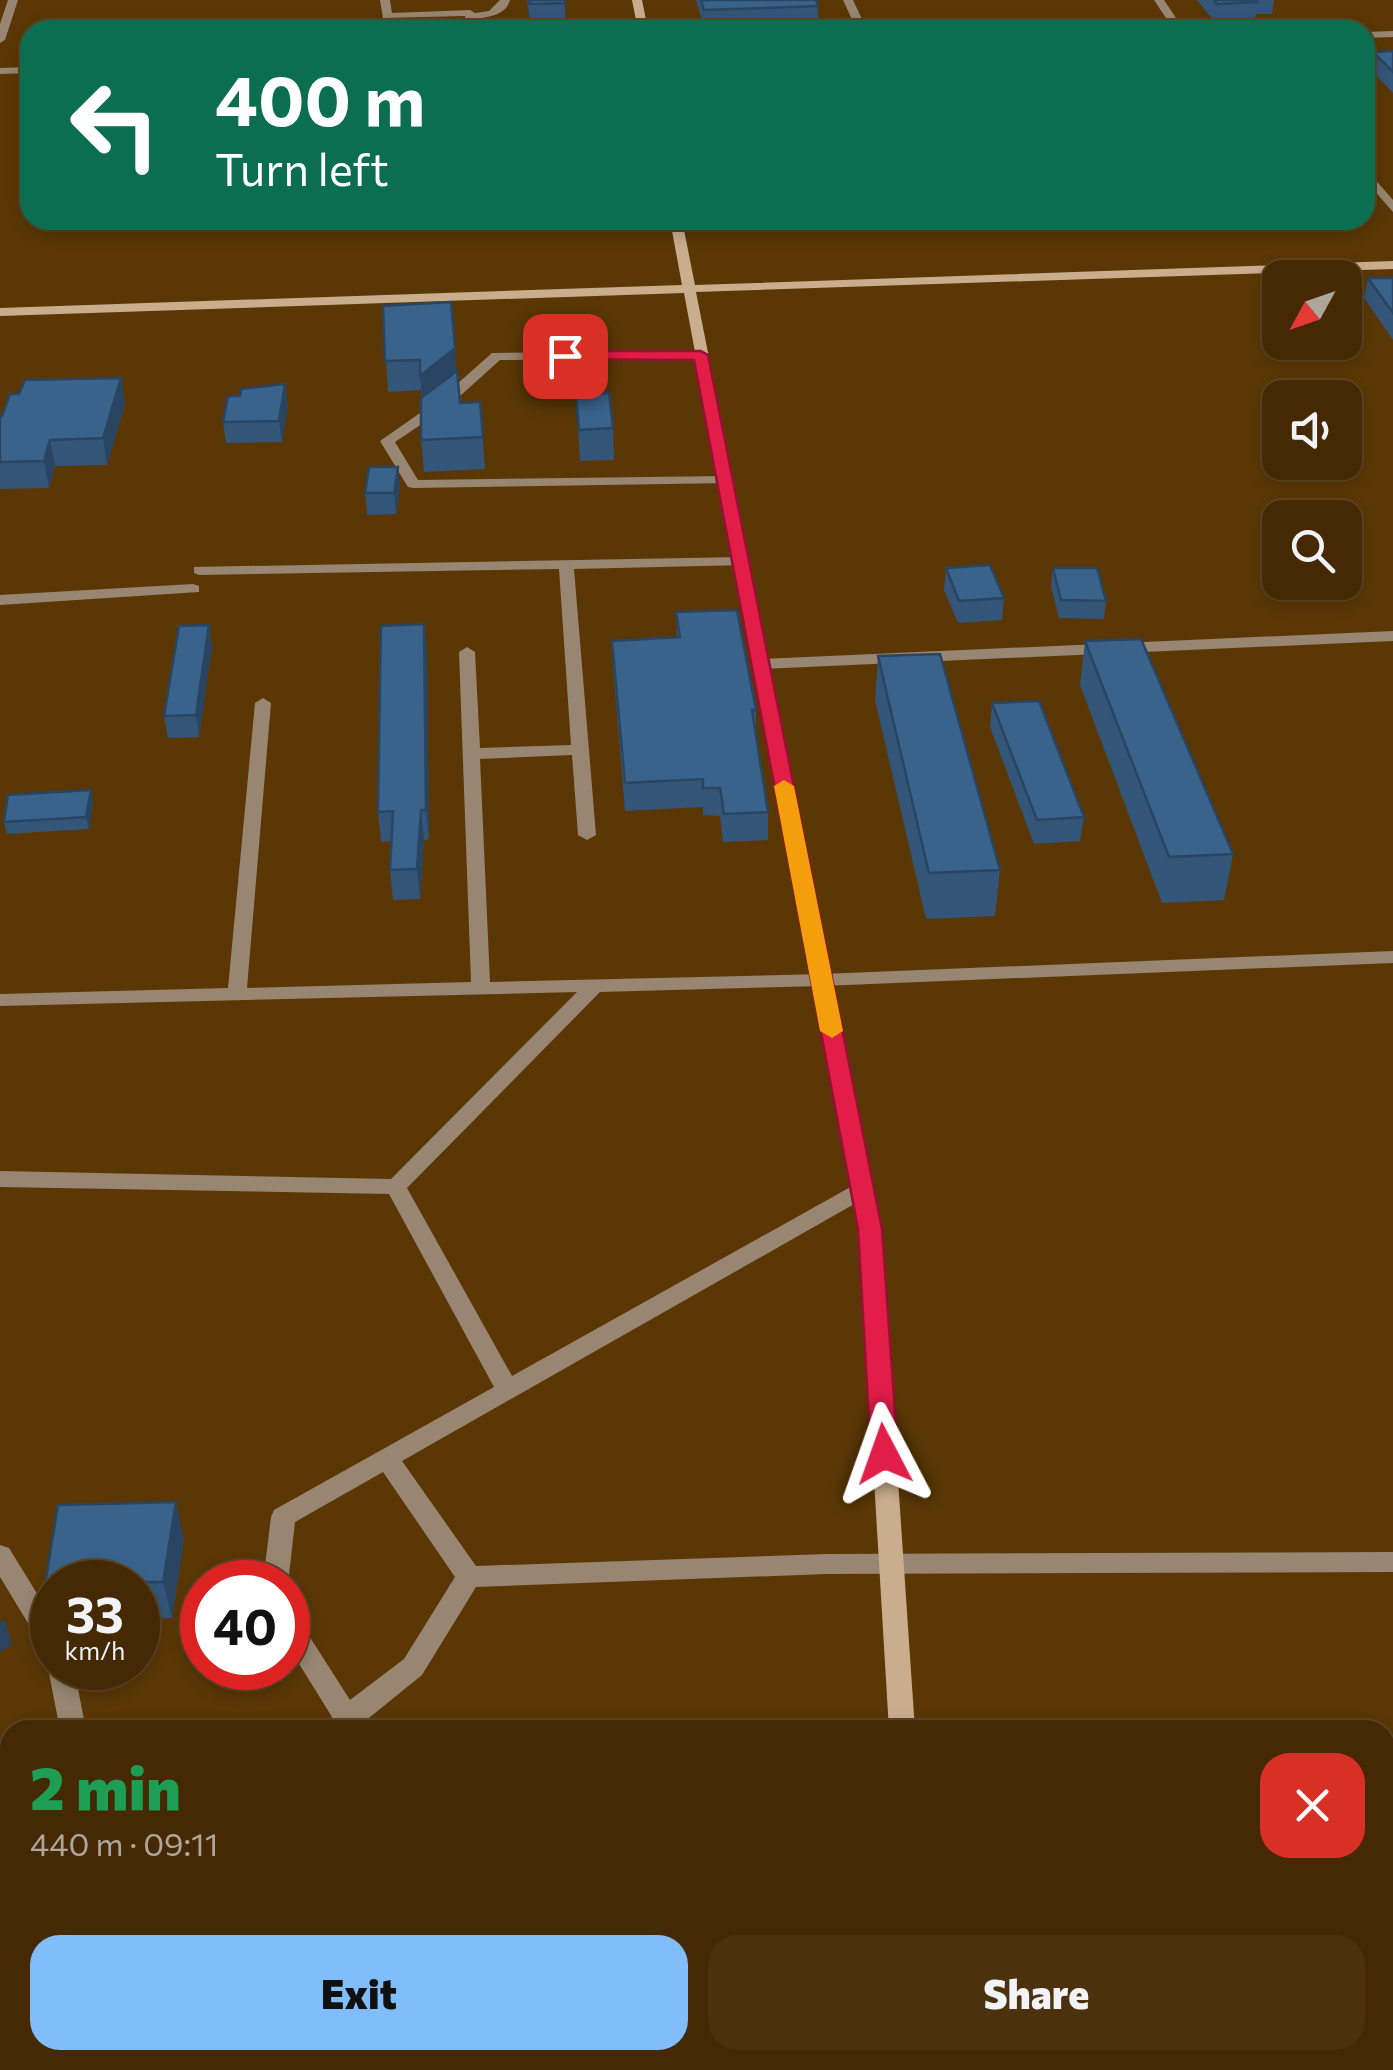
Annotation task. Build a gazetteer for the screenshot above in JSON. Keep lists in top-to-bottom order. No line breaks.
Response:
{"north":"bottom left","page":{"turn":["400 m","Turn left"],"speed":"33 km/h","limit":"40","heading":["2 min","440 m · 09:11"],"buttons":["Exit","Share"]}}
